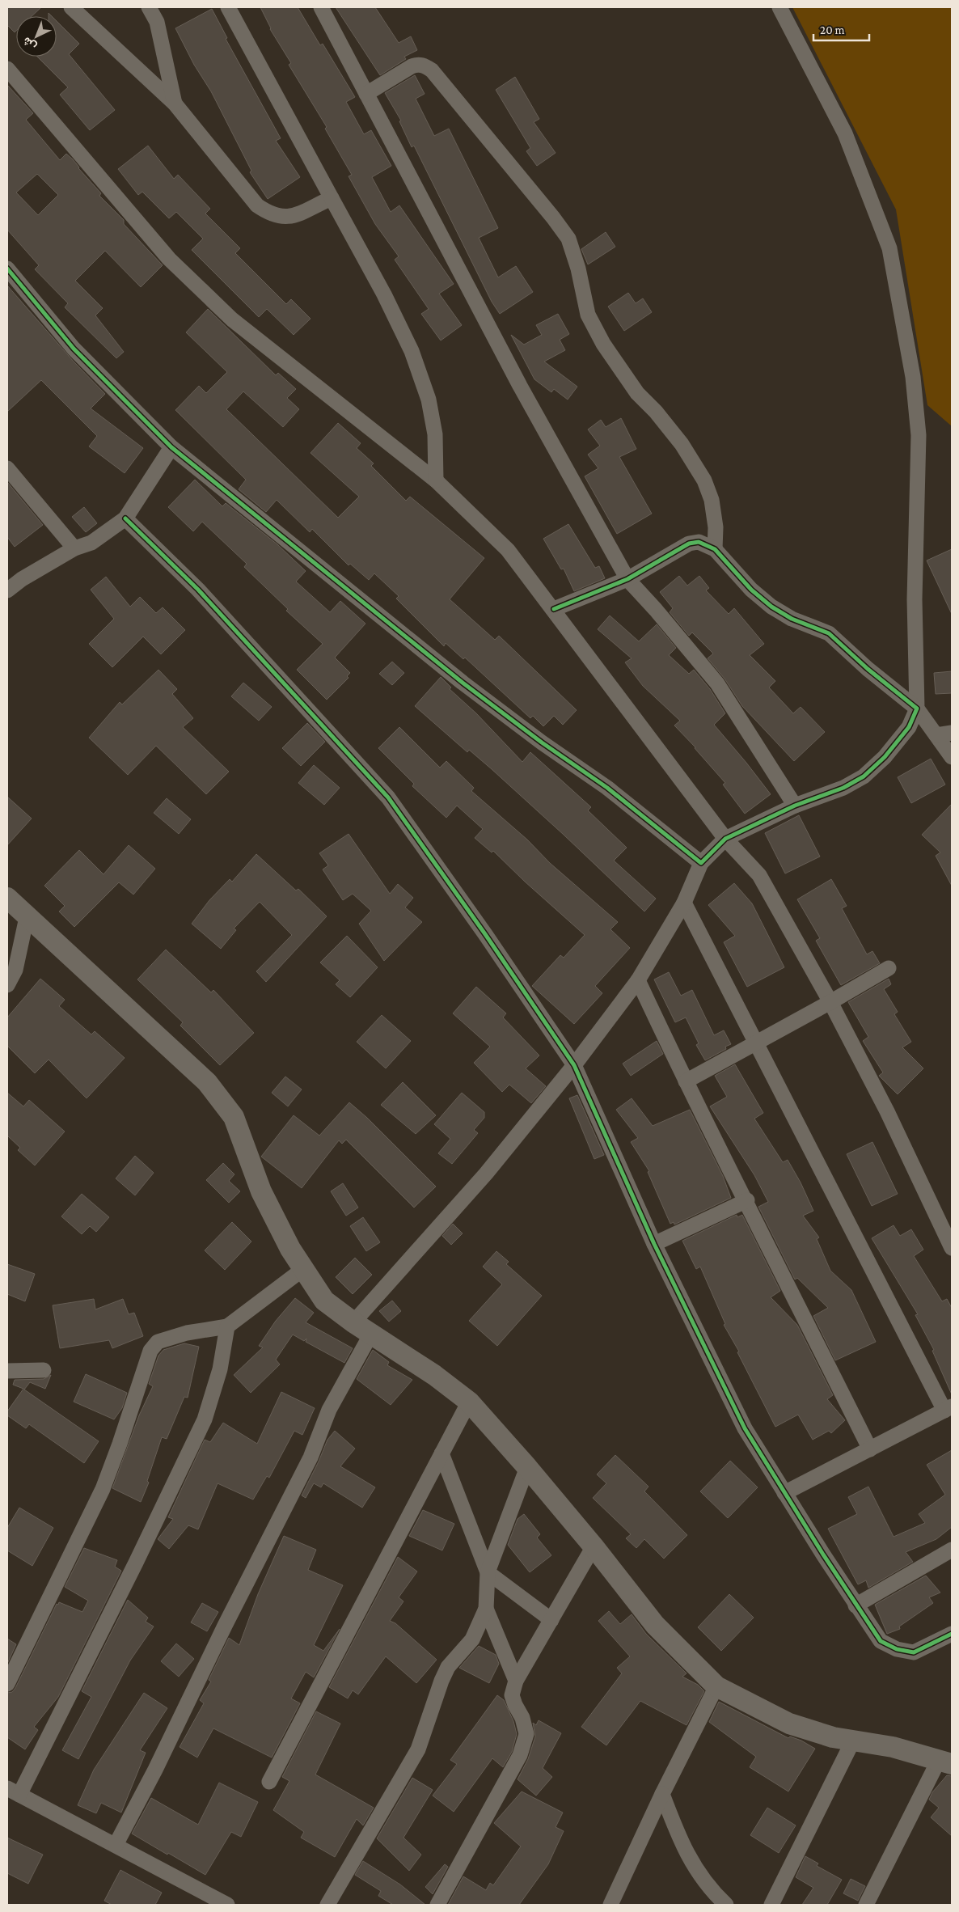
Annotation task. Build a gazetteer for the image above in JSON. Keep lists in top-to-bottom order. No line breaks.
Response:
{"scale_bar":"20 m","north":"bottom left"}
